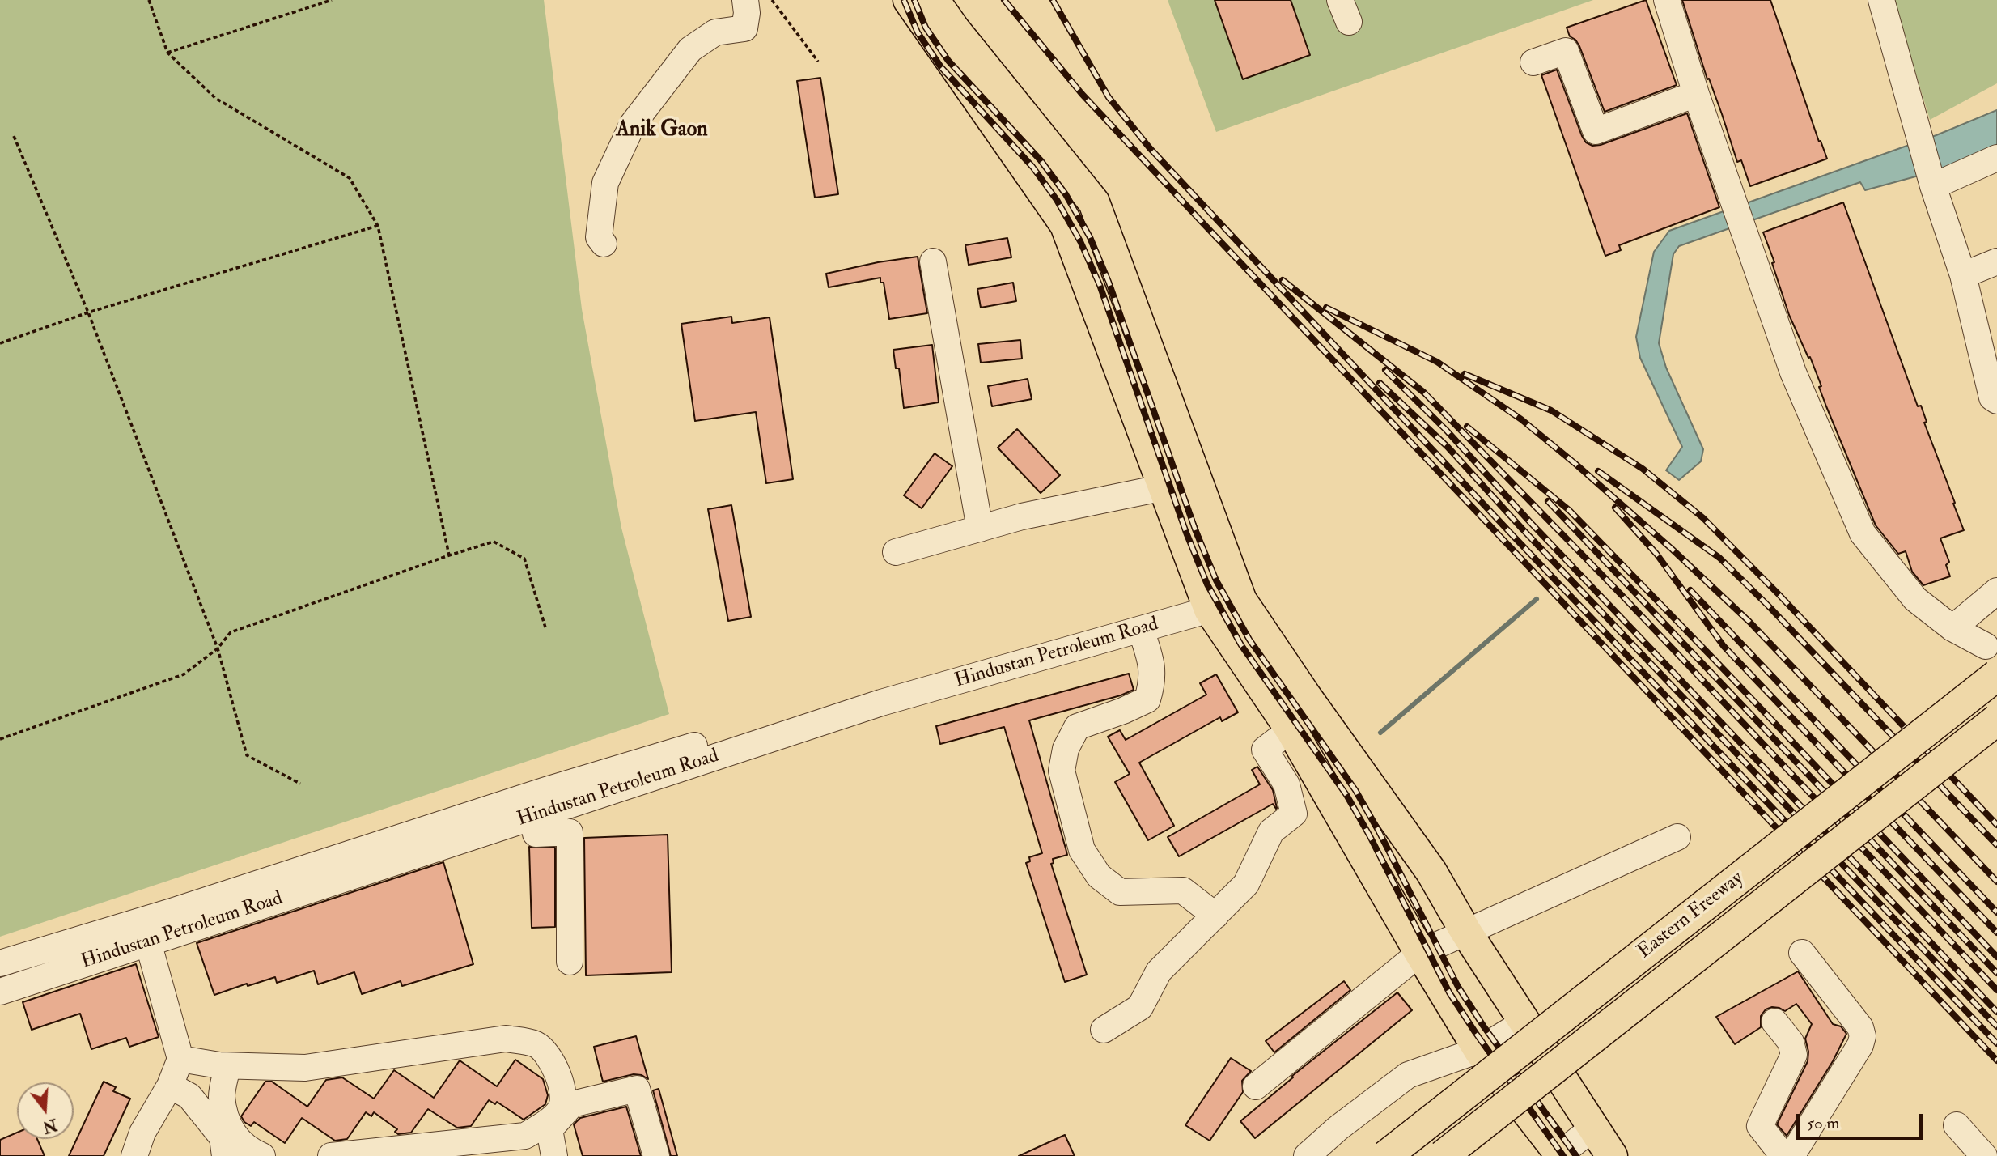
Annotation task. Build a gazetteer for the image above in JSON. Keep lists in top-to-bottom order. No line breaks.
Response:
{"streets":{"main road":["Eastern Freeway"],"street":["Hindustan Petroleum Road"]},"districts":["Anik Gaon"],"scale_bar":"50 m","north":"bottom"}
